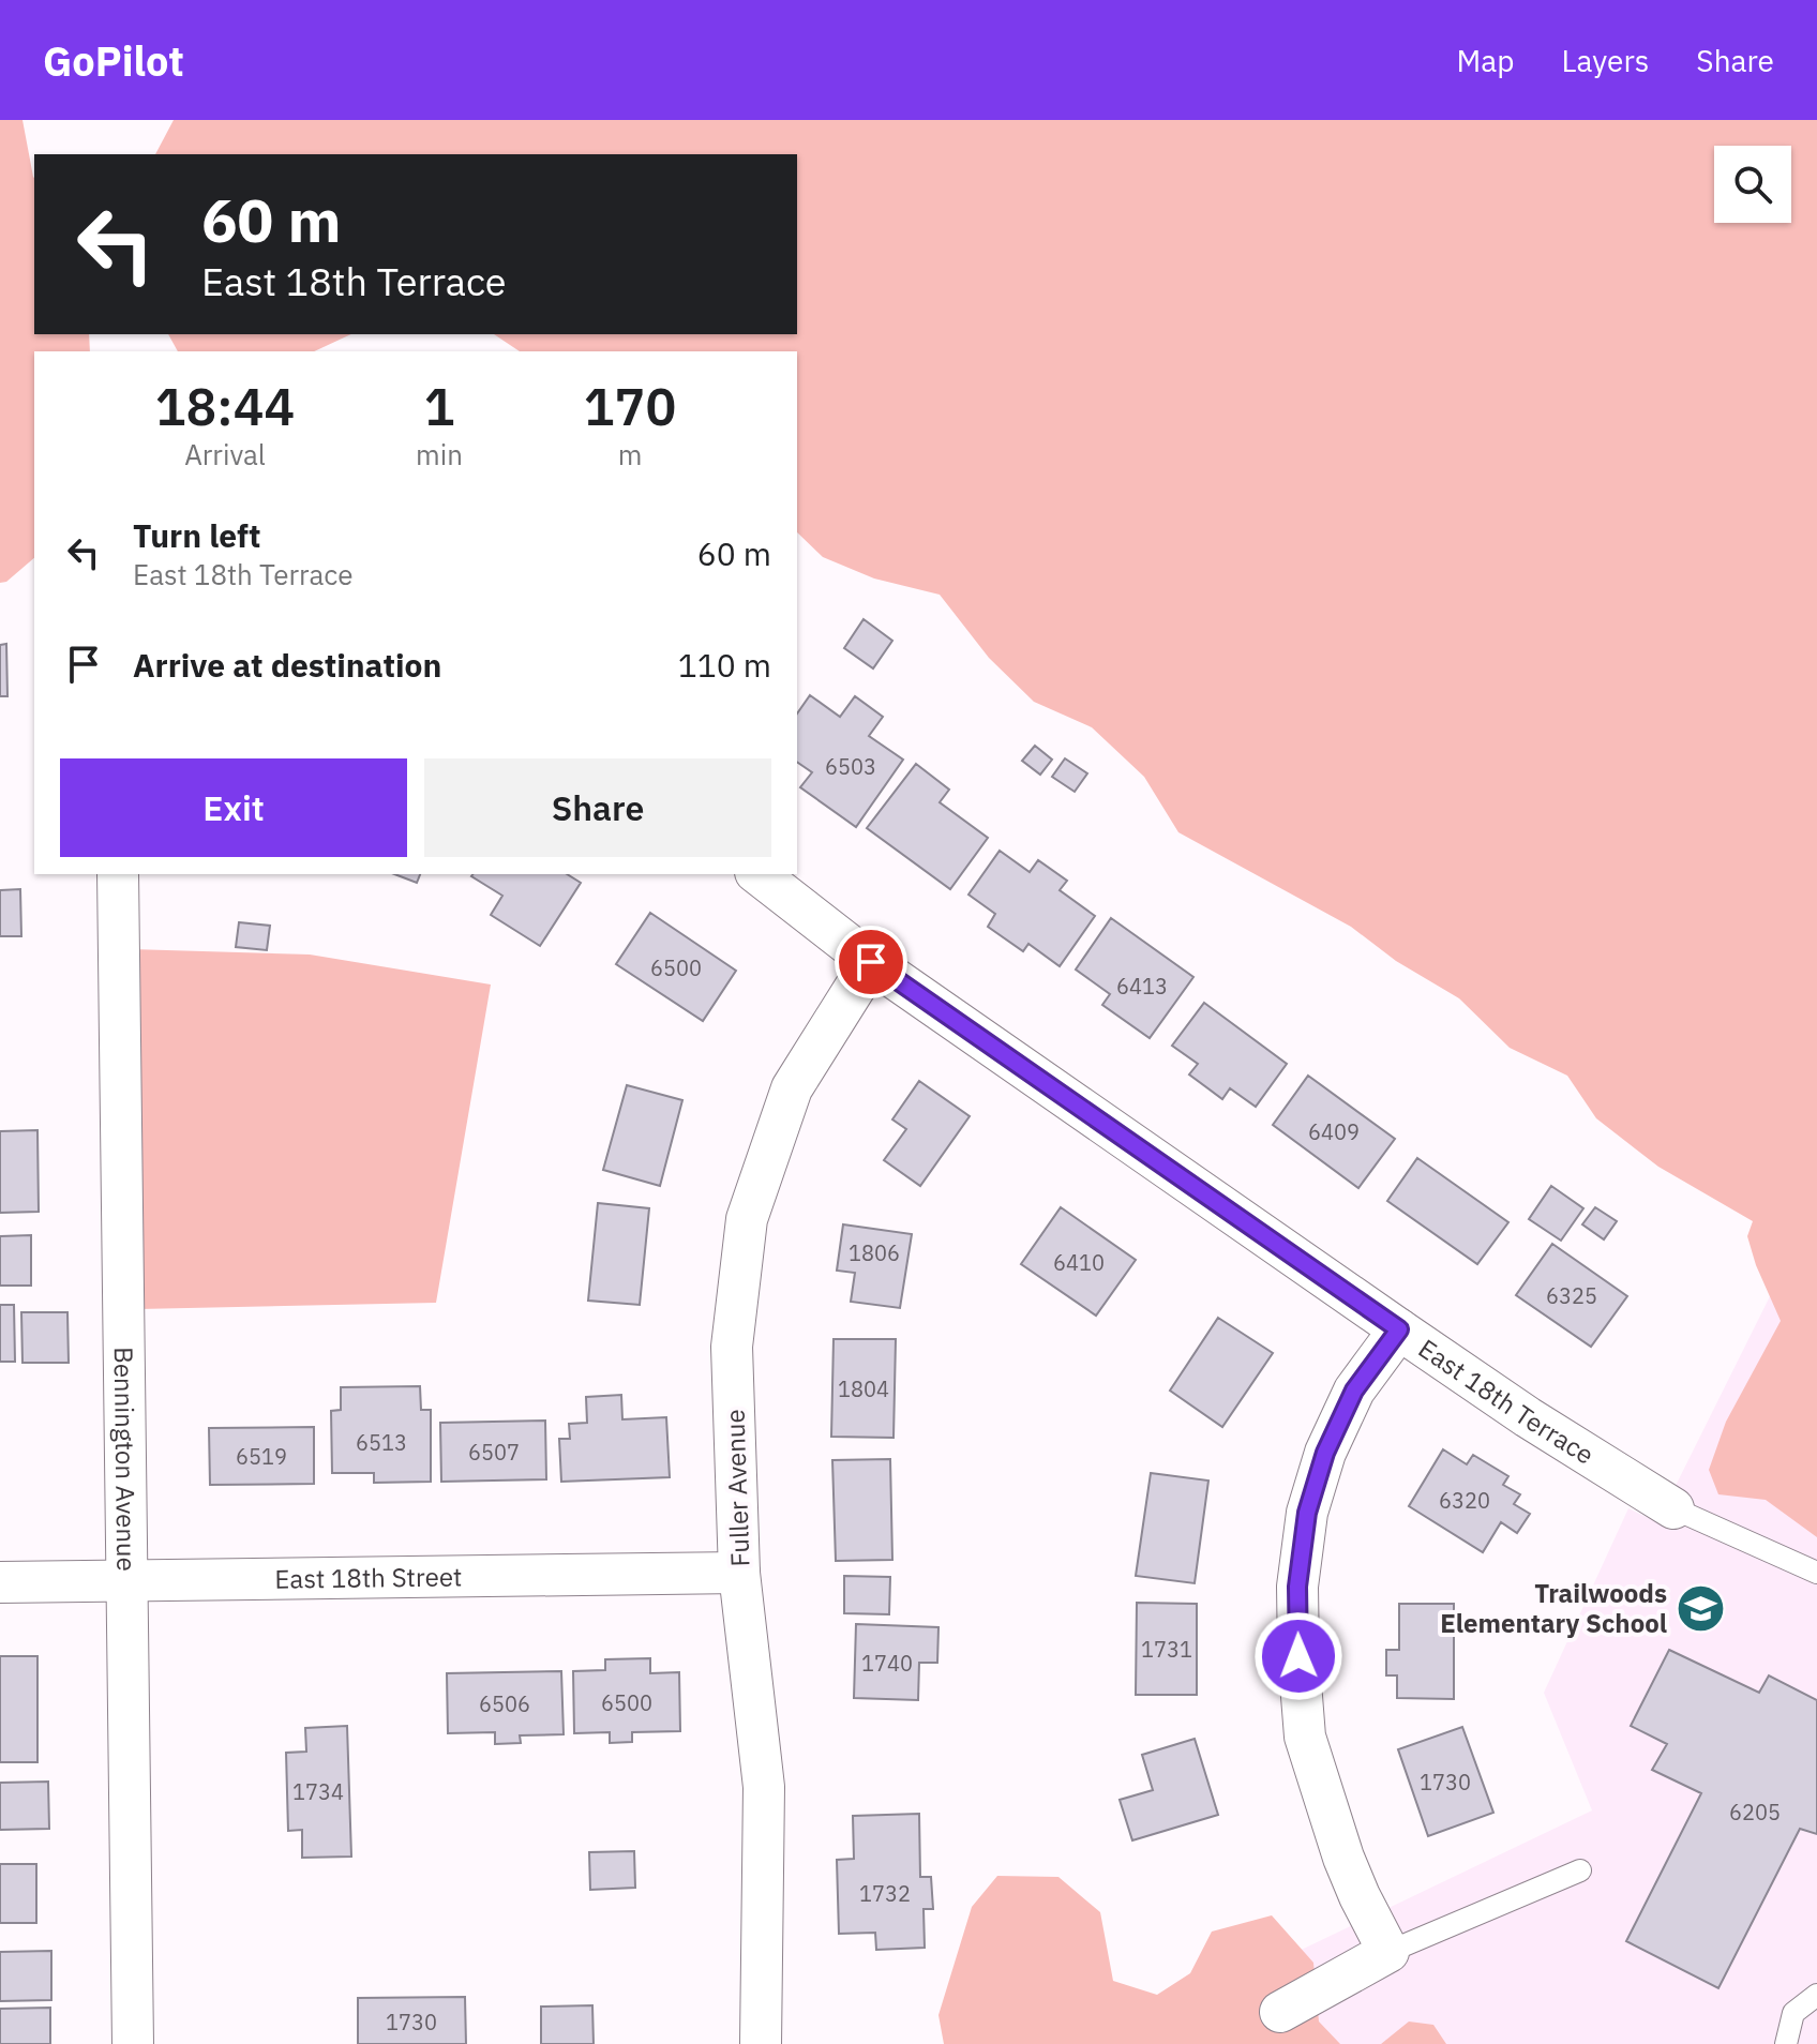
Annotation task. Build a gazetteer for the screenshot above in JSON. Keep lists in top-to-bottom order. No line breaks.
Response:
{"streets":{"street":["East 18th Terrace","Bennington Avenue","Fuller Avenue","East 18th Street"]},"crossings":[["East 18th Terrace","Fuller Avenue"],["Bennington Avenue","East 18th Street"],["Fuller Avenue","East 18th Street"]],"places":{"school or university":["Trailwoods Elementary School"]},"house_numbers":["6503","6500","6413","6409","1806","6410","6325","1804","6513","6507","6519","6320","1731","1740","6500","6506","1730","1734","6205","1732","1730"],"page":{"header":"GoPilot","nav":["Map","Layers","Share"],"turn":["60 m","East 18th Terrace"],"eta":["18:44","Arrival","1","min","170","m"],"list":[{"name":"Turn left","note":"East 18th Terrace","value":"60 m"},{"name":"Arrive at destination","value":"110 m"}],"buttons":["Exit","Share"]}}
